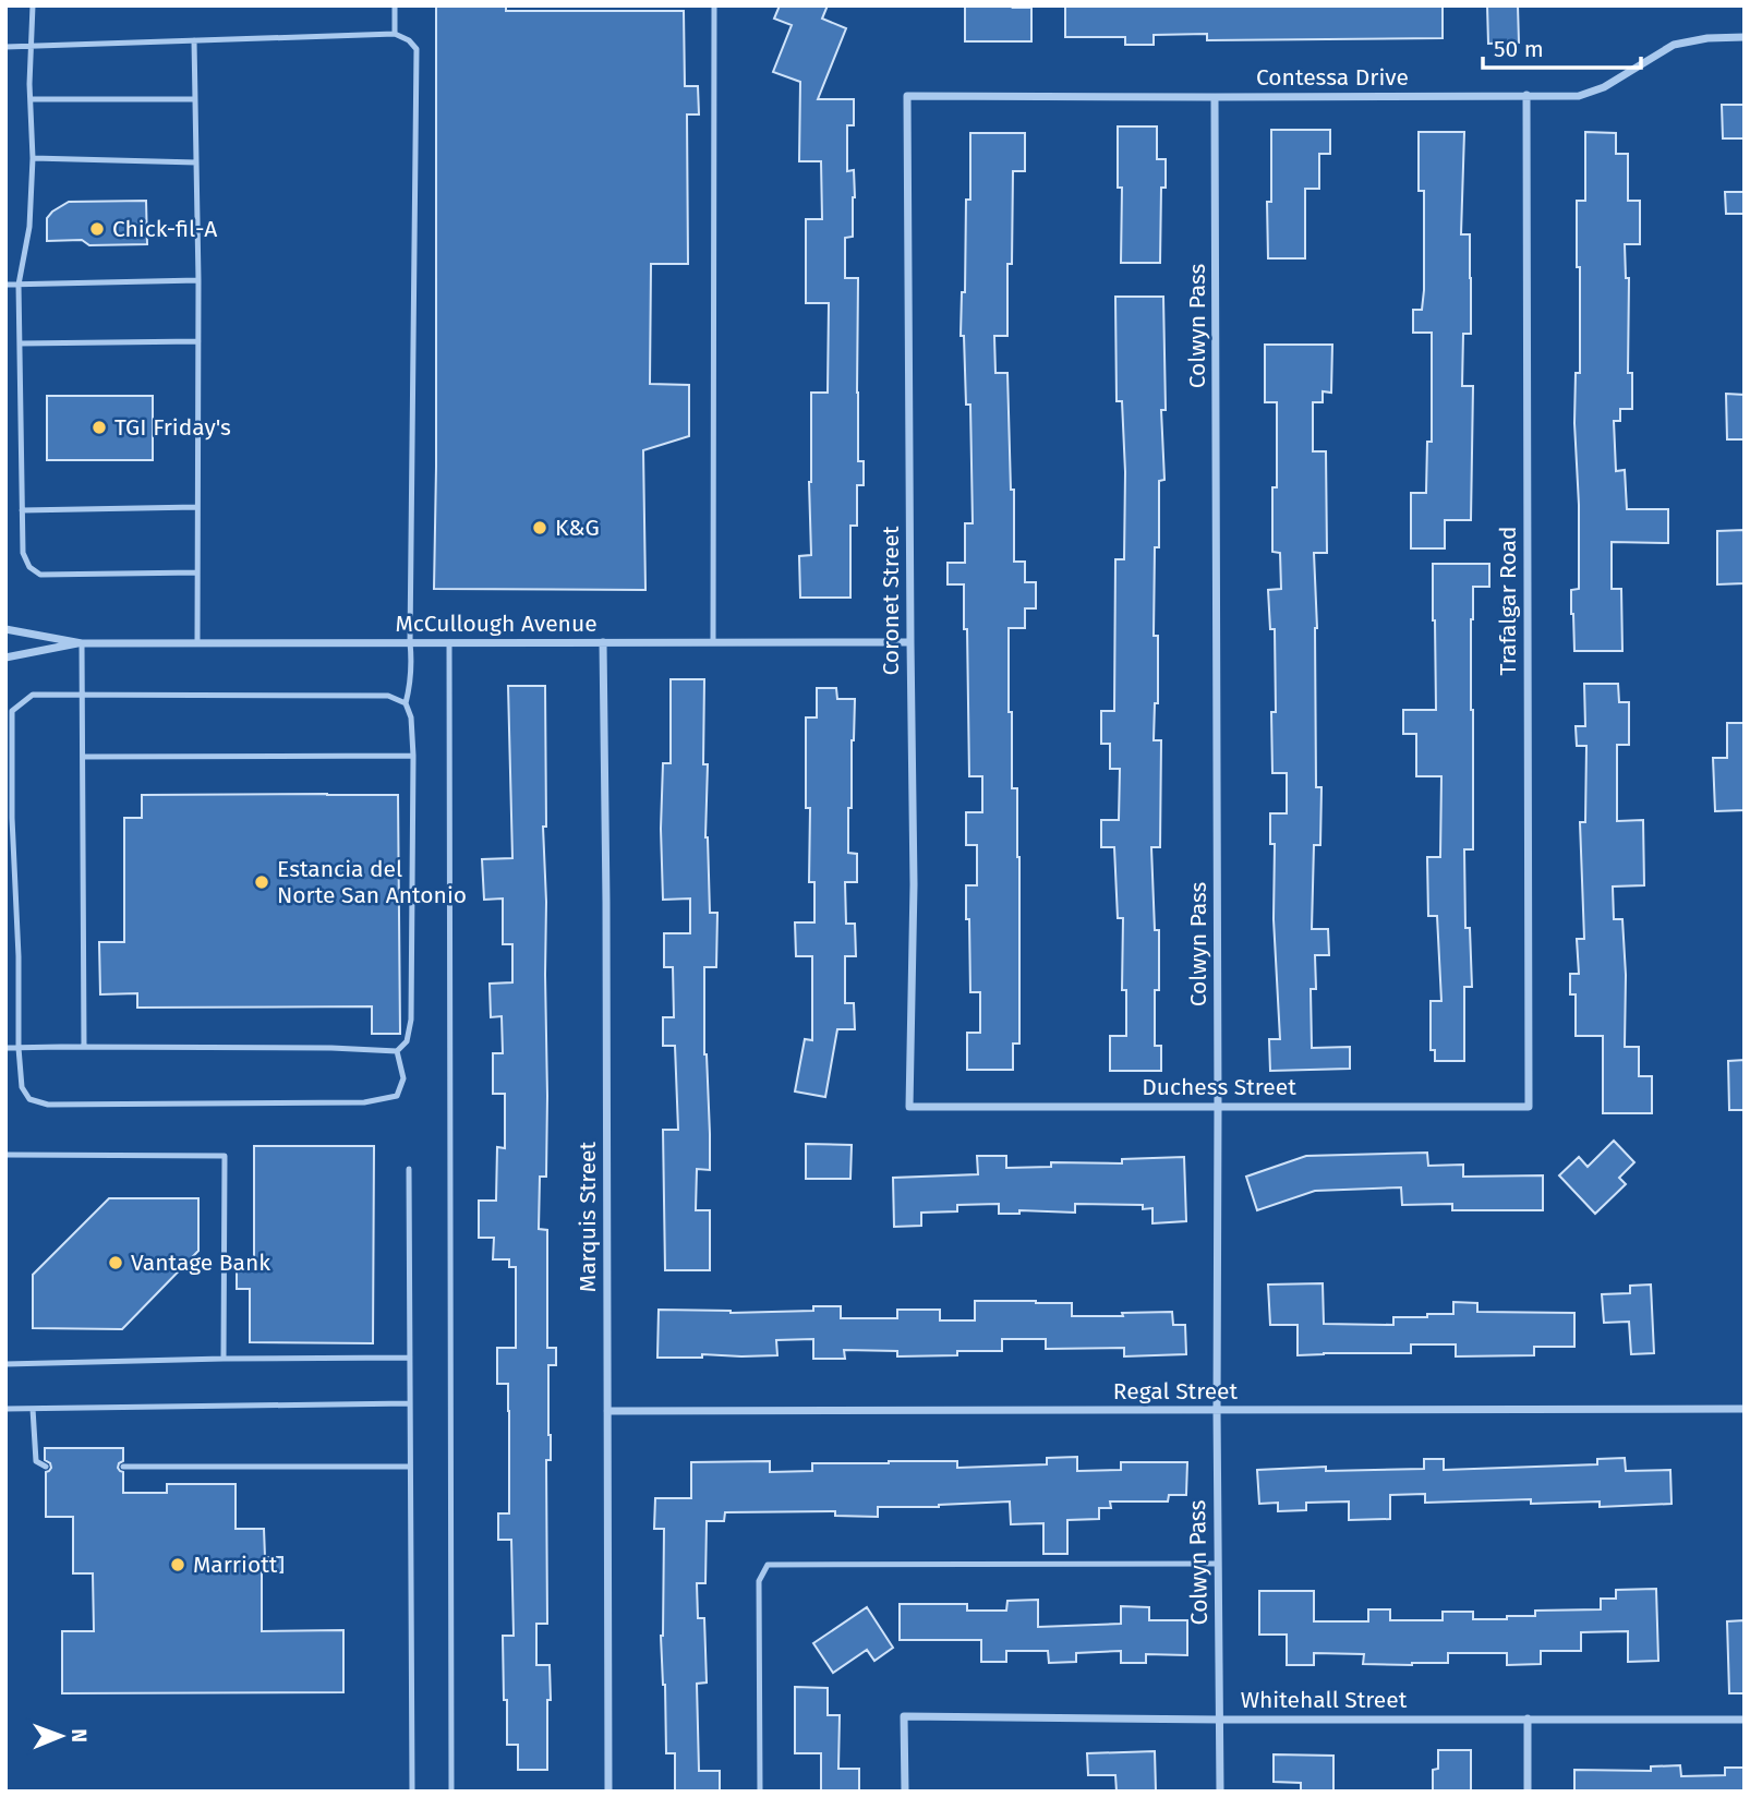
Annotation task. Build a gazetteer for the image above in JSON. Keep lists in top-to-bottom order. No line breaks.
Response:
{"streets":{"street":["Contessa Drive","Colwyn Pass","Coronet Street","Trafalgar Road","McCullough Avenue","Duchess Street","Marquis Street","Regal Street","Whitehall Street"]},"crossings":[["Contessa Drive","Colwyn Pass"],["Contessa Drive","Coronet Street"],["Contessa Drive","Trafalgar Road"],["Colwyn Pass","Duchess Street"],["Colwyn Pass","Regal Street"],["Colwyn Pass","Whitehall Street"],["Coronet Street","McCullough Avenue"],["Coronet Street","Duchess Street"],["Trafalgar Road","Duchess Street"],["McCullough Avenue","Marquis Street"],["Marquis Street","Regal Street"]],"places":["Chick-fil-A","TGI Friday's","K&G","Estancia del Norte San Antonio","Vantage Bank","Marriott"],"scale_bar":"50 m","north":"right"}
